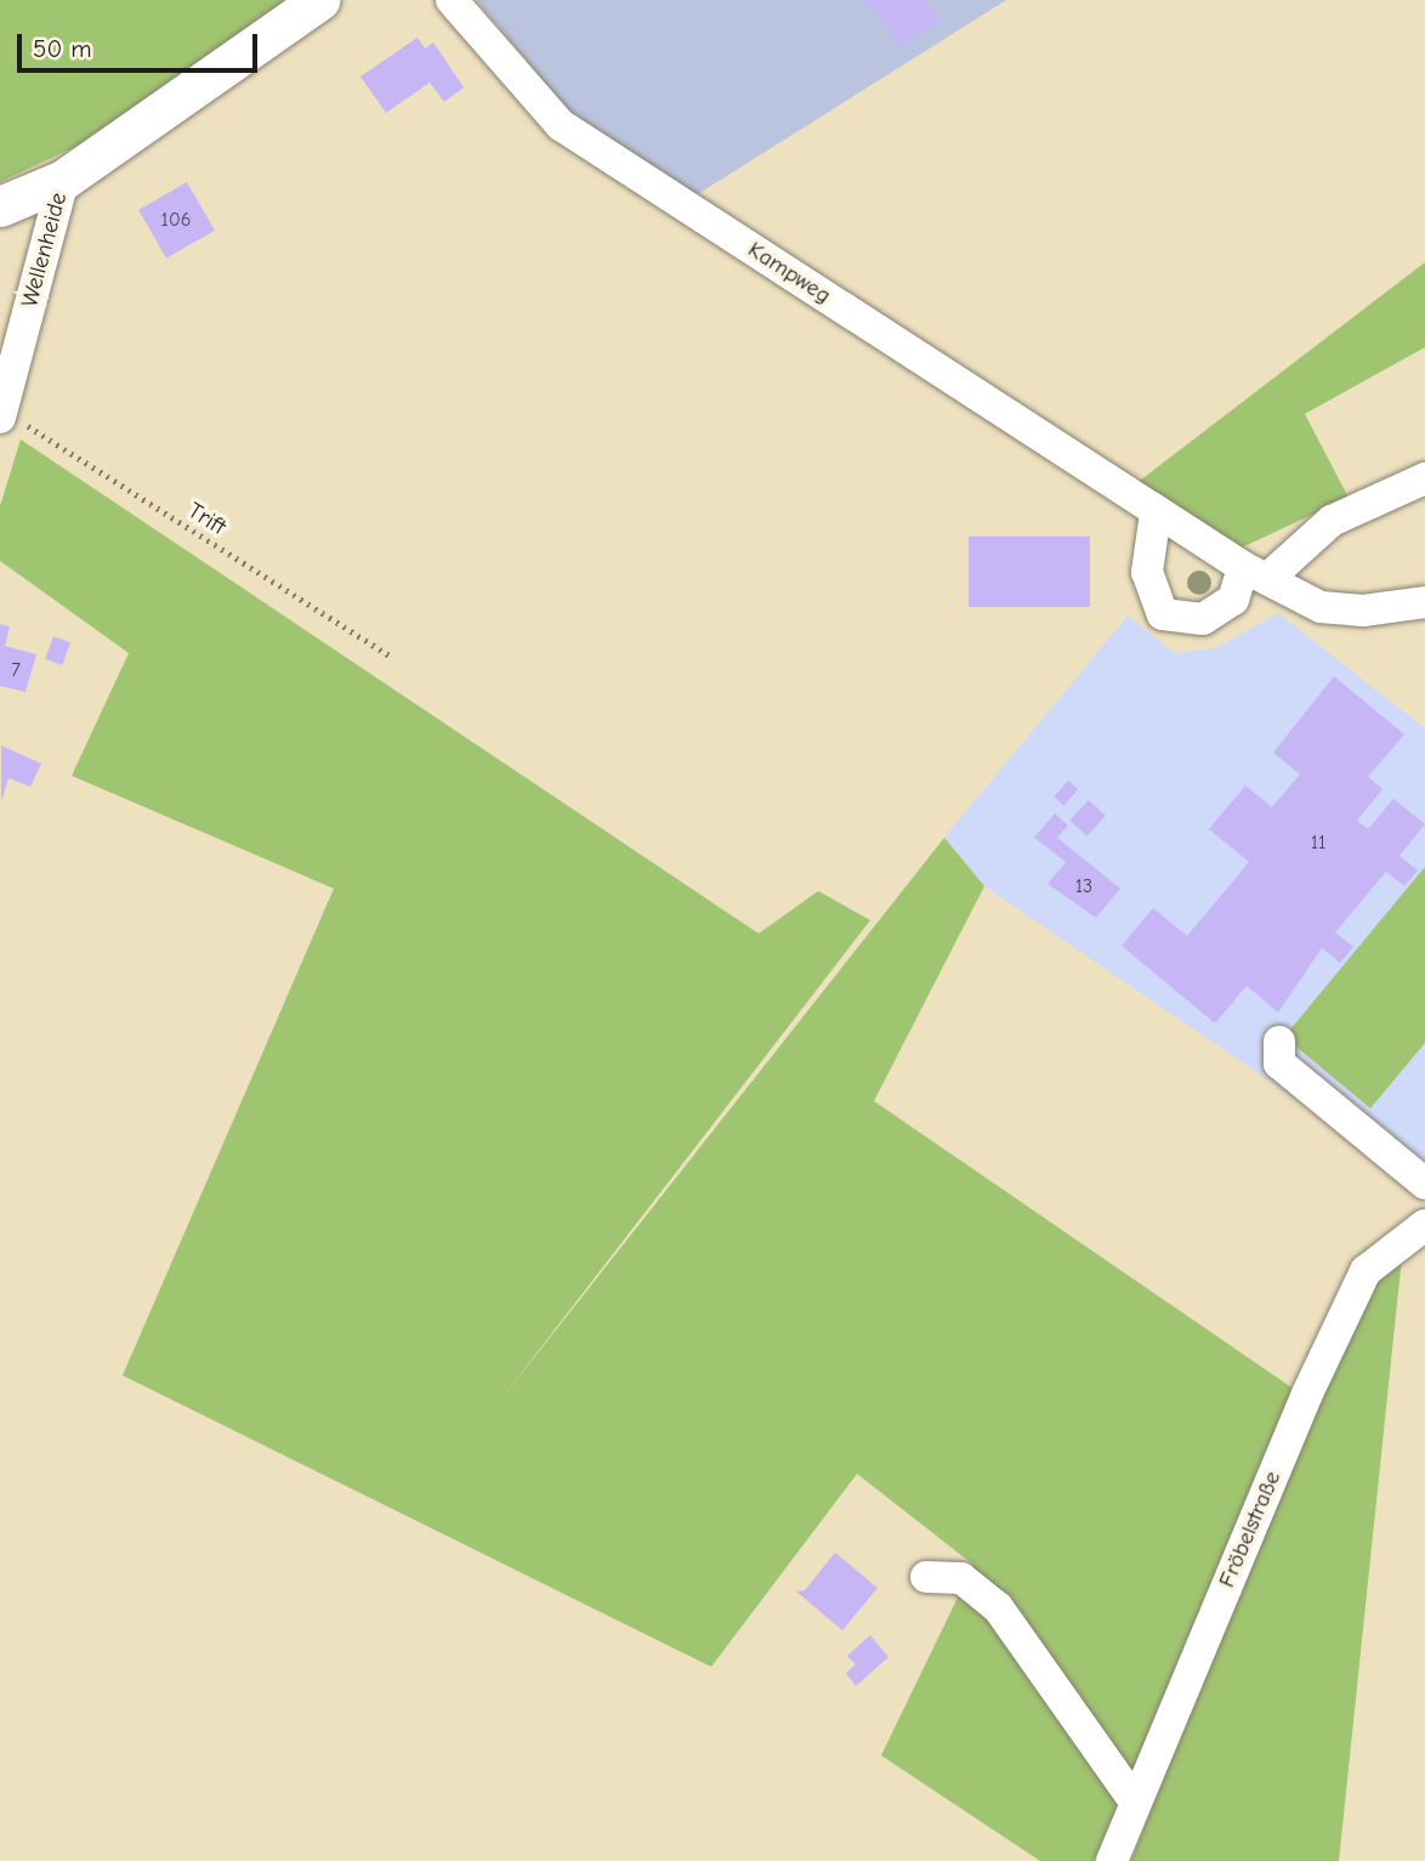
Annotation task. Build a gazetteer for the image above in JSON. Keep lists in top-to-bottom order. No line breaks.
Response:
{"streets":{"street":["Wellenheide","Kampweg","Fröbelstraße"],"path":["Trift"]},"crossings":[["Wellenheide","Trift"]],"house_numbers":["106","7","11","13"],"scale_bar":"50 m"}
